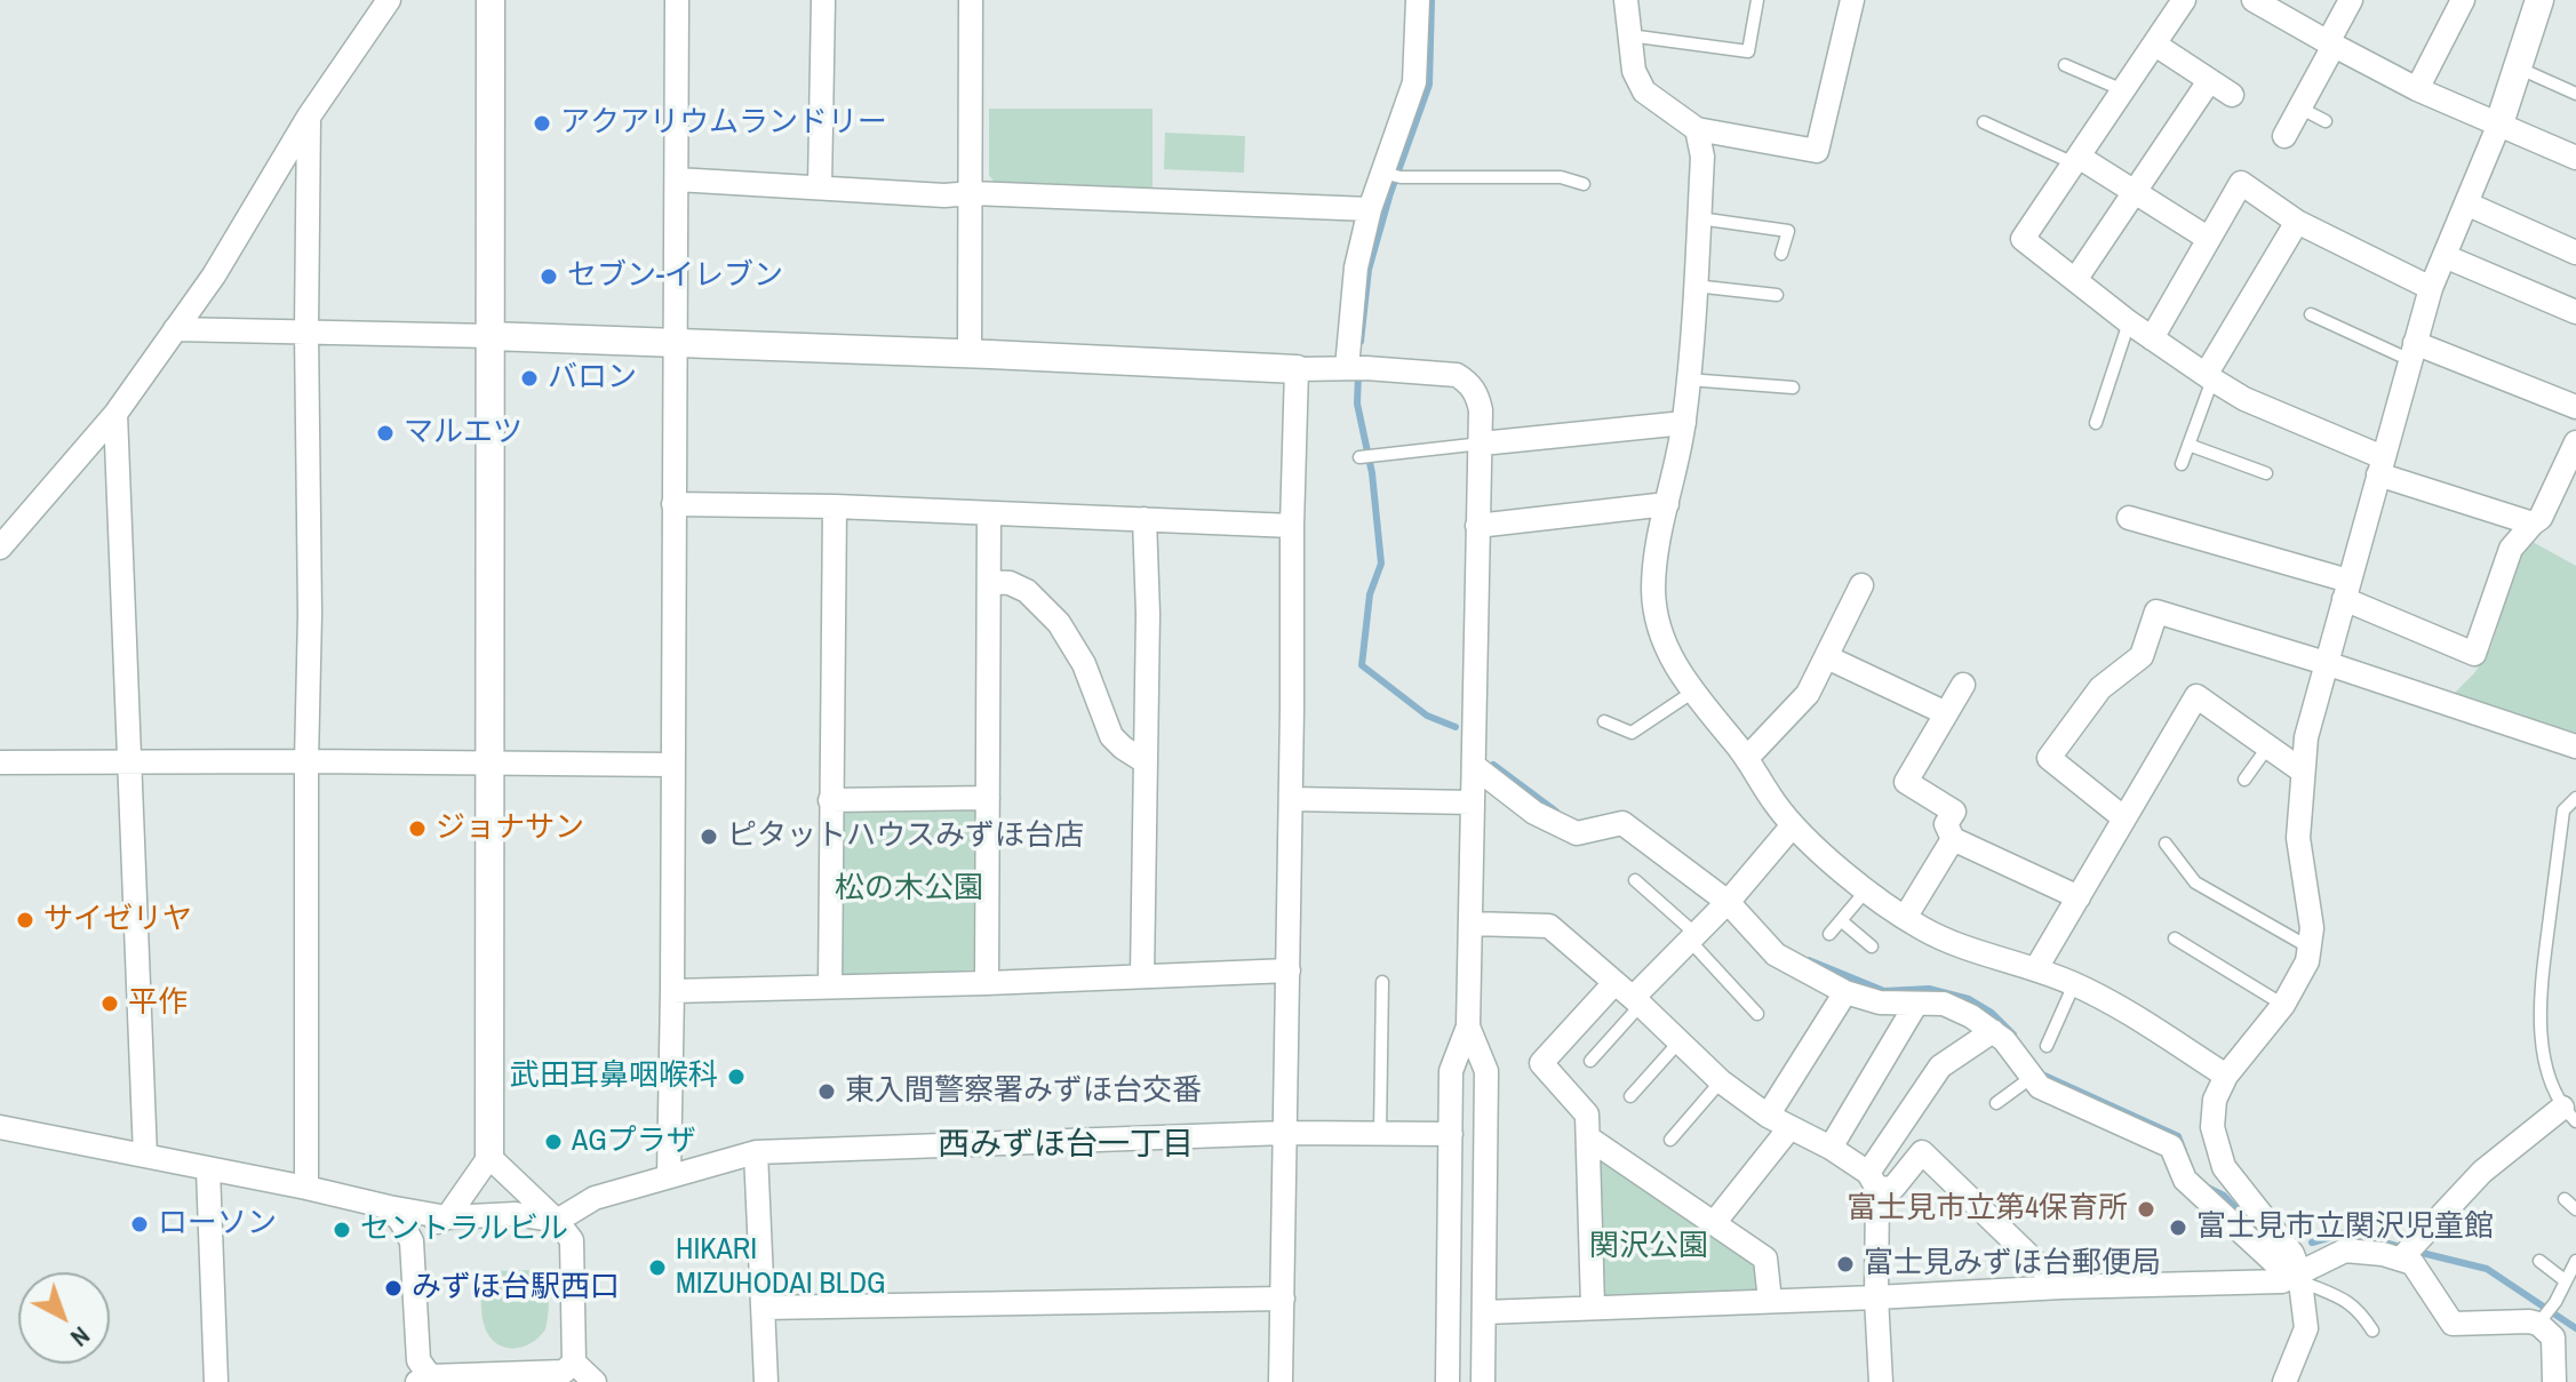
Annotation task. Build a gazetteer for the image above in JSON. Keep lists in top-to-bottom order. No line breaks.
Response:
{"districts":["西みずほ台一丁目"],"parks":["松の木公園","関沢公園"],"places":["アクアリウムランドリー","セブン-イレブン","バロン","マルエツ","ジョナサン","ピタットハウスみずほ台店","サイゼリヤ","平作","武田耳鼻咽喉科","東入間警察署みずほ台交番","AGプラザ","富士見市立第4保育所","ローソン","富士見市立関沢児童館","セントラルビル","富士見みずほ台郵便局","HIKARI MIZUHODAI BLDG","みずほ台駅西口"],"north":"bottom right"}
